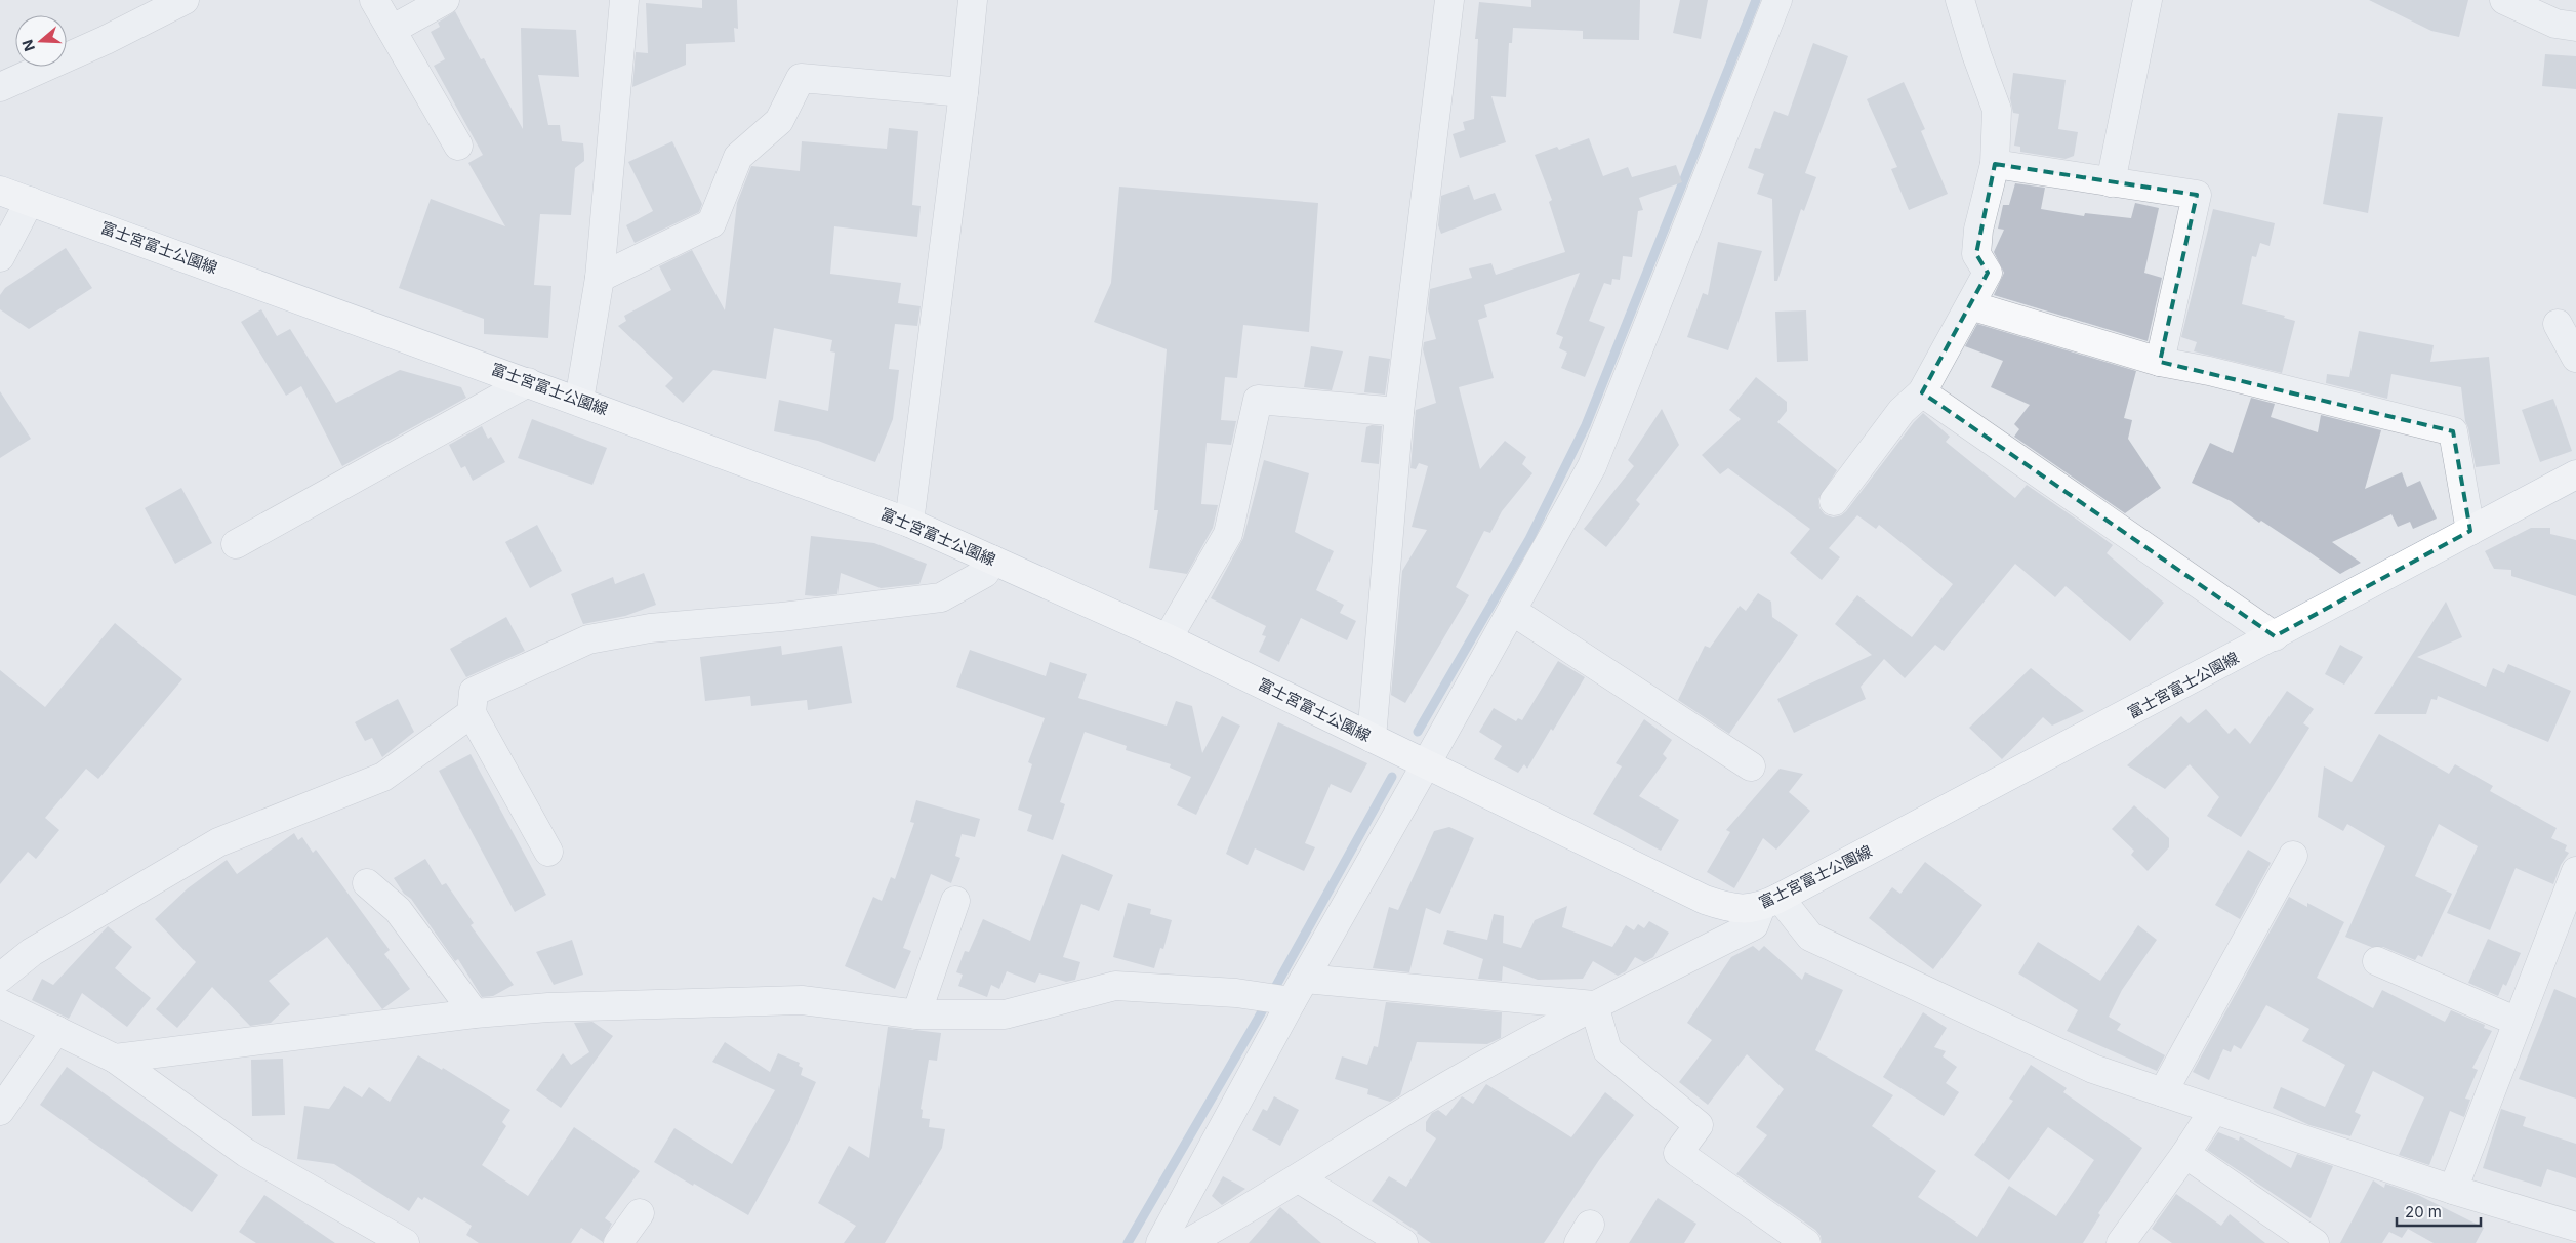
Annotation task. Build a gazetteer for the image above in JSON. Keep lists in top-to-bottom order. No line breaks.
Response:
{"streets":{"main road":["富士宮富士公園線"]},"scale_bar":"20 m","north":"left"}
